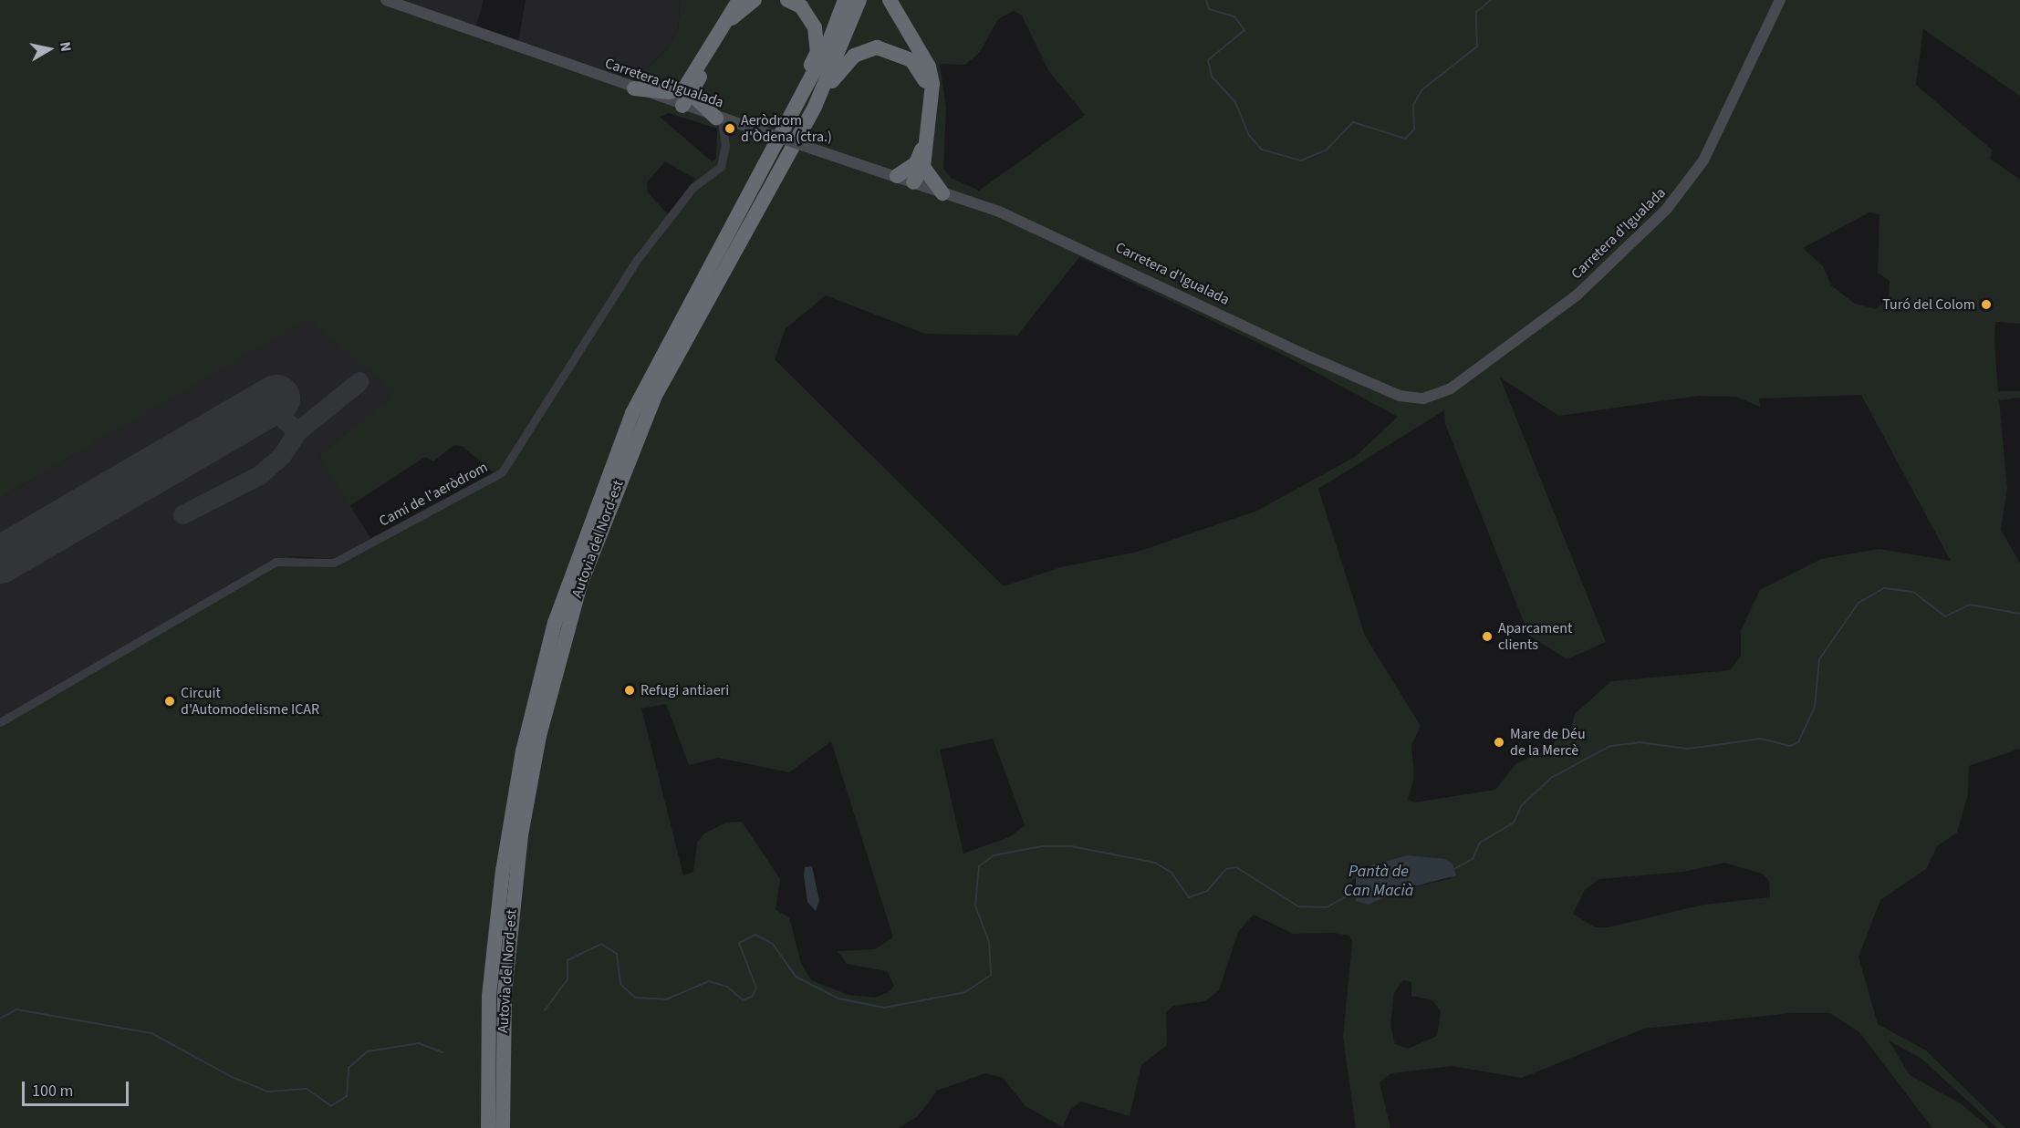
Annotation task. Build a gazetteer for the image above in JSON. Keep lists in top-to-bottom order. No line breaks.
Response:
{"streets":{"highway":["Autovia del Nord-est"],"street":["Carretera d'Igualada","Camí de l'aeròdrom"]},"crossings":[["Carretera d'Igualada","Camí de l'aeròdrom"]],"water":["Pantà de Can Macià"],"places":["Aeròdrom d'Òdena (ctra.)","Turó del Colom","Aparcament clients","Refugi antiaeri","Circuit d'Automodelisme ICAR","Mare de Déu de la Mercè"],"scale_bar":"100 m","north":"right"}
